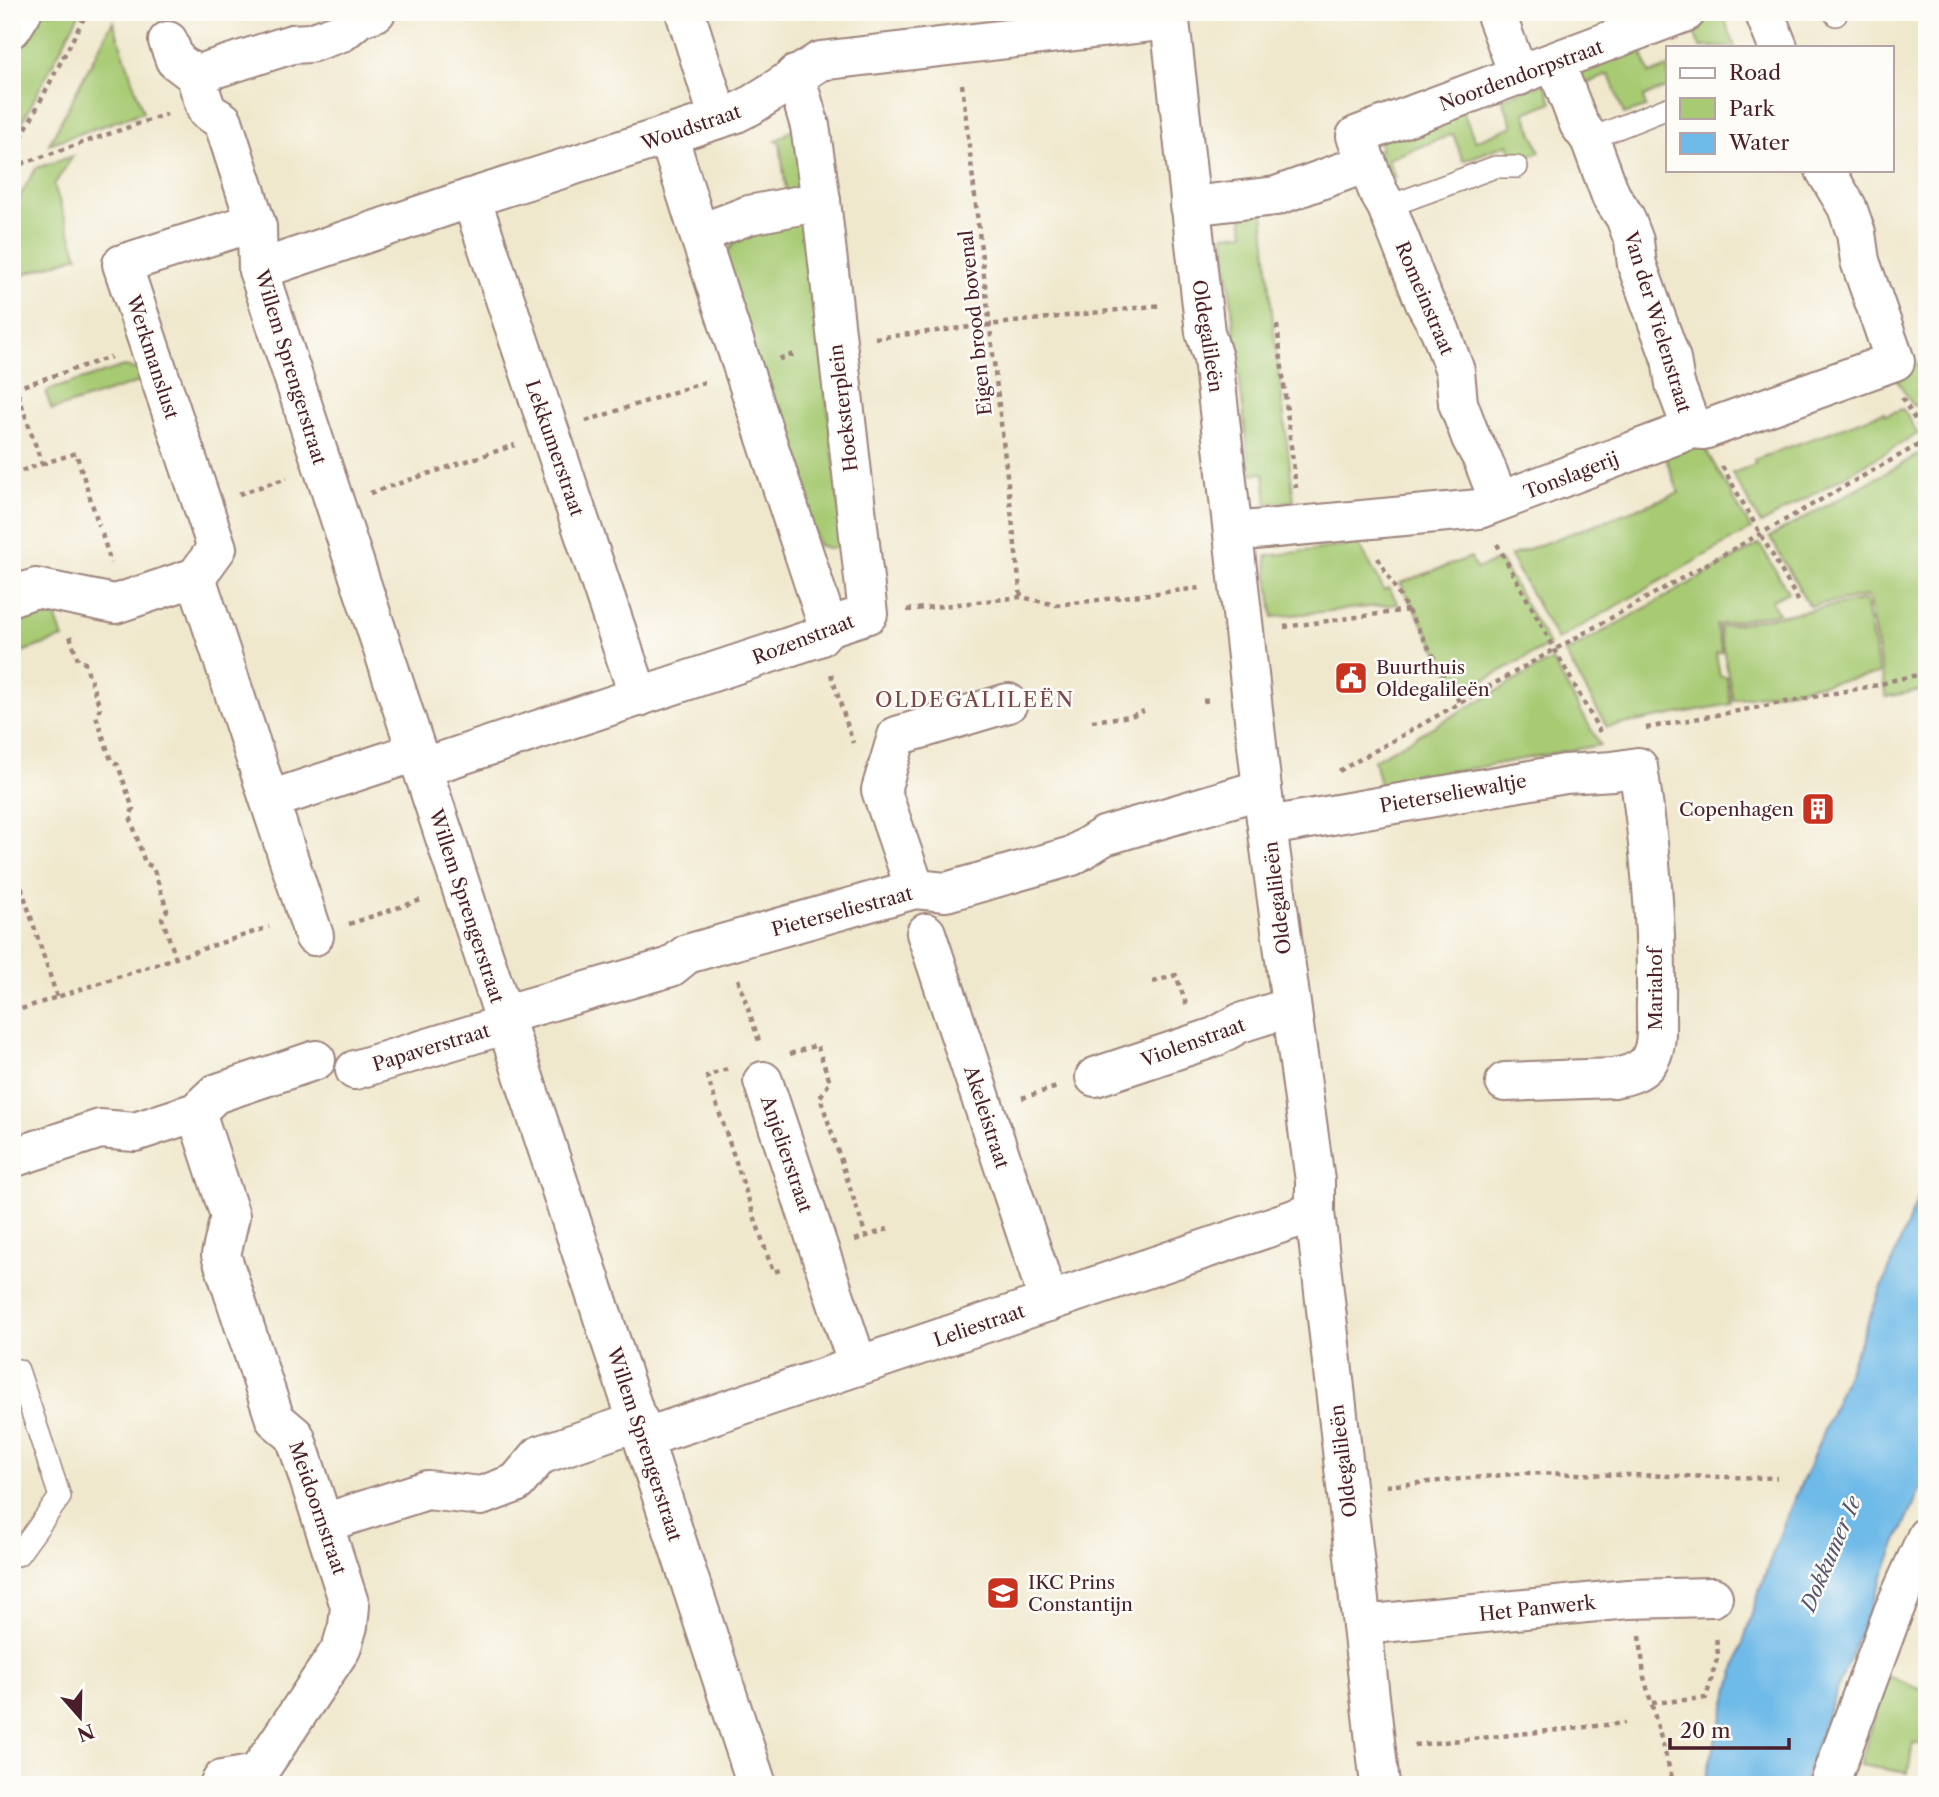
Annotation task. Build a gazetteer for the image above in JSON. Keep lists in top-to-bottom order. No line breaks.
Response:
{"streets":{"street":["Noordendorpstraat","Woudstraat","Romeinstraat","Van der Wielenstraat","Oldegalileën","Werkmanslust","Willem Sprengerstraat","Hoeksterplein","Lekkumerstraat","Tonslagerij","Rozenstraat","Pieterseliewaltje","Pieterseliestraat","Mariahof","Violenstraat","Papaverstraat","Akeleistraat","Anjelierstraat","Leliestraat","Meidoornstraat","Het Panwerk"],"path":["Eigen brood bovenal"]},"crossings":[["Noordendorpstraat","Romeinstraat"],["Noordendorpstraat","Van der Wielenstraat"],["Noordendorpstraat","Oldegalileën"],["Woudstraat","Eigen brood bovenal"],["Woudstraat","Oldegalileën"],["Woudstraat","Willem Sprengerstraat"],["Woudstraat","Hoeksterplein"],["Woudstraat","Lekkumerstraat"],["Romeinstraat","Tonslagerij"],["Van der Wielenstraat","Tonslagerij"],["Eigen brood bovenal","Rozenstraat"],["Oldegalileën","Tonslagerij"],["Oldegalileën","Rozenstraat"],["Oldegalileën","Pieterseliewaltje"],["Oldegalileën","Pieterseliestraat"],["Oldegalileën","Violenstraat"],["Oldegalileën","Leliestraat"],["Oldegalileën","Het Panwerk"],["Werkmanslust","Willem Sprengerstraat"],["Willem Sprengerstraat","Rozenstraat"],["Willem Sprengerstraat","Pieterseliestraat"],["Willem Sprengerstraat","Papaverstraat"],["Willem Sprengerstraat","Leliestraat"],["Hoeksterplein","Rozenstraat"],["Lekkumerstraat","Rozenstraat"],["Pieterseliewaltje","Mariahof"],["Pieterseliestraat","Papaverstraat"],["Akeleistraat","Leliestraat"],["Anjelierstraat","Leliestraat"],["Leliestraat","Meidoornstraat"]],"districts":["OLDEGALILEËN"],"water":["Dokkumer Ie"],"places":{"public building":["Buurthuis Oldegalileën"],"building":["Copenhagen"],"school or university":["IKC Prins Constantijn"]},"legend":["Road","Park","Water"],"scale_bar":"20 m","north":"bottom"}
